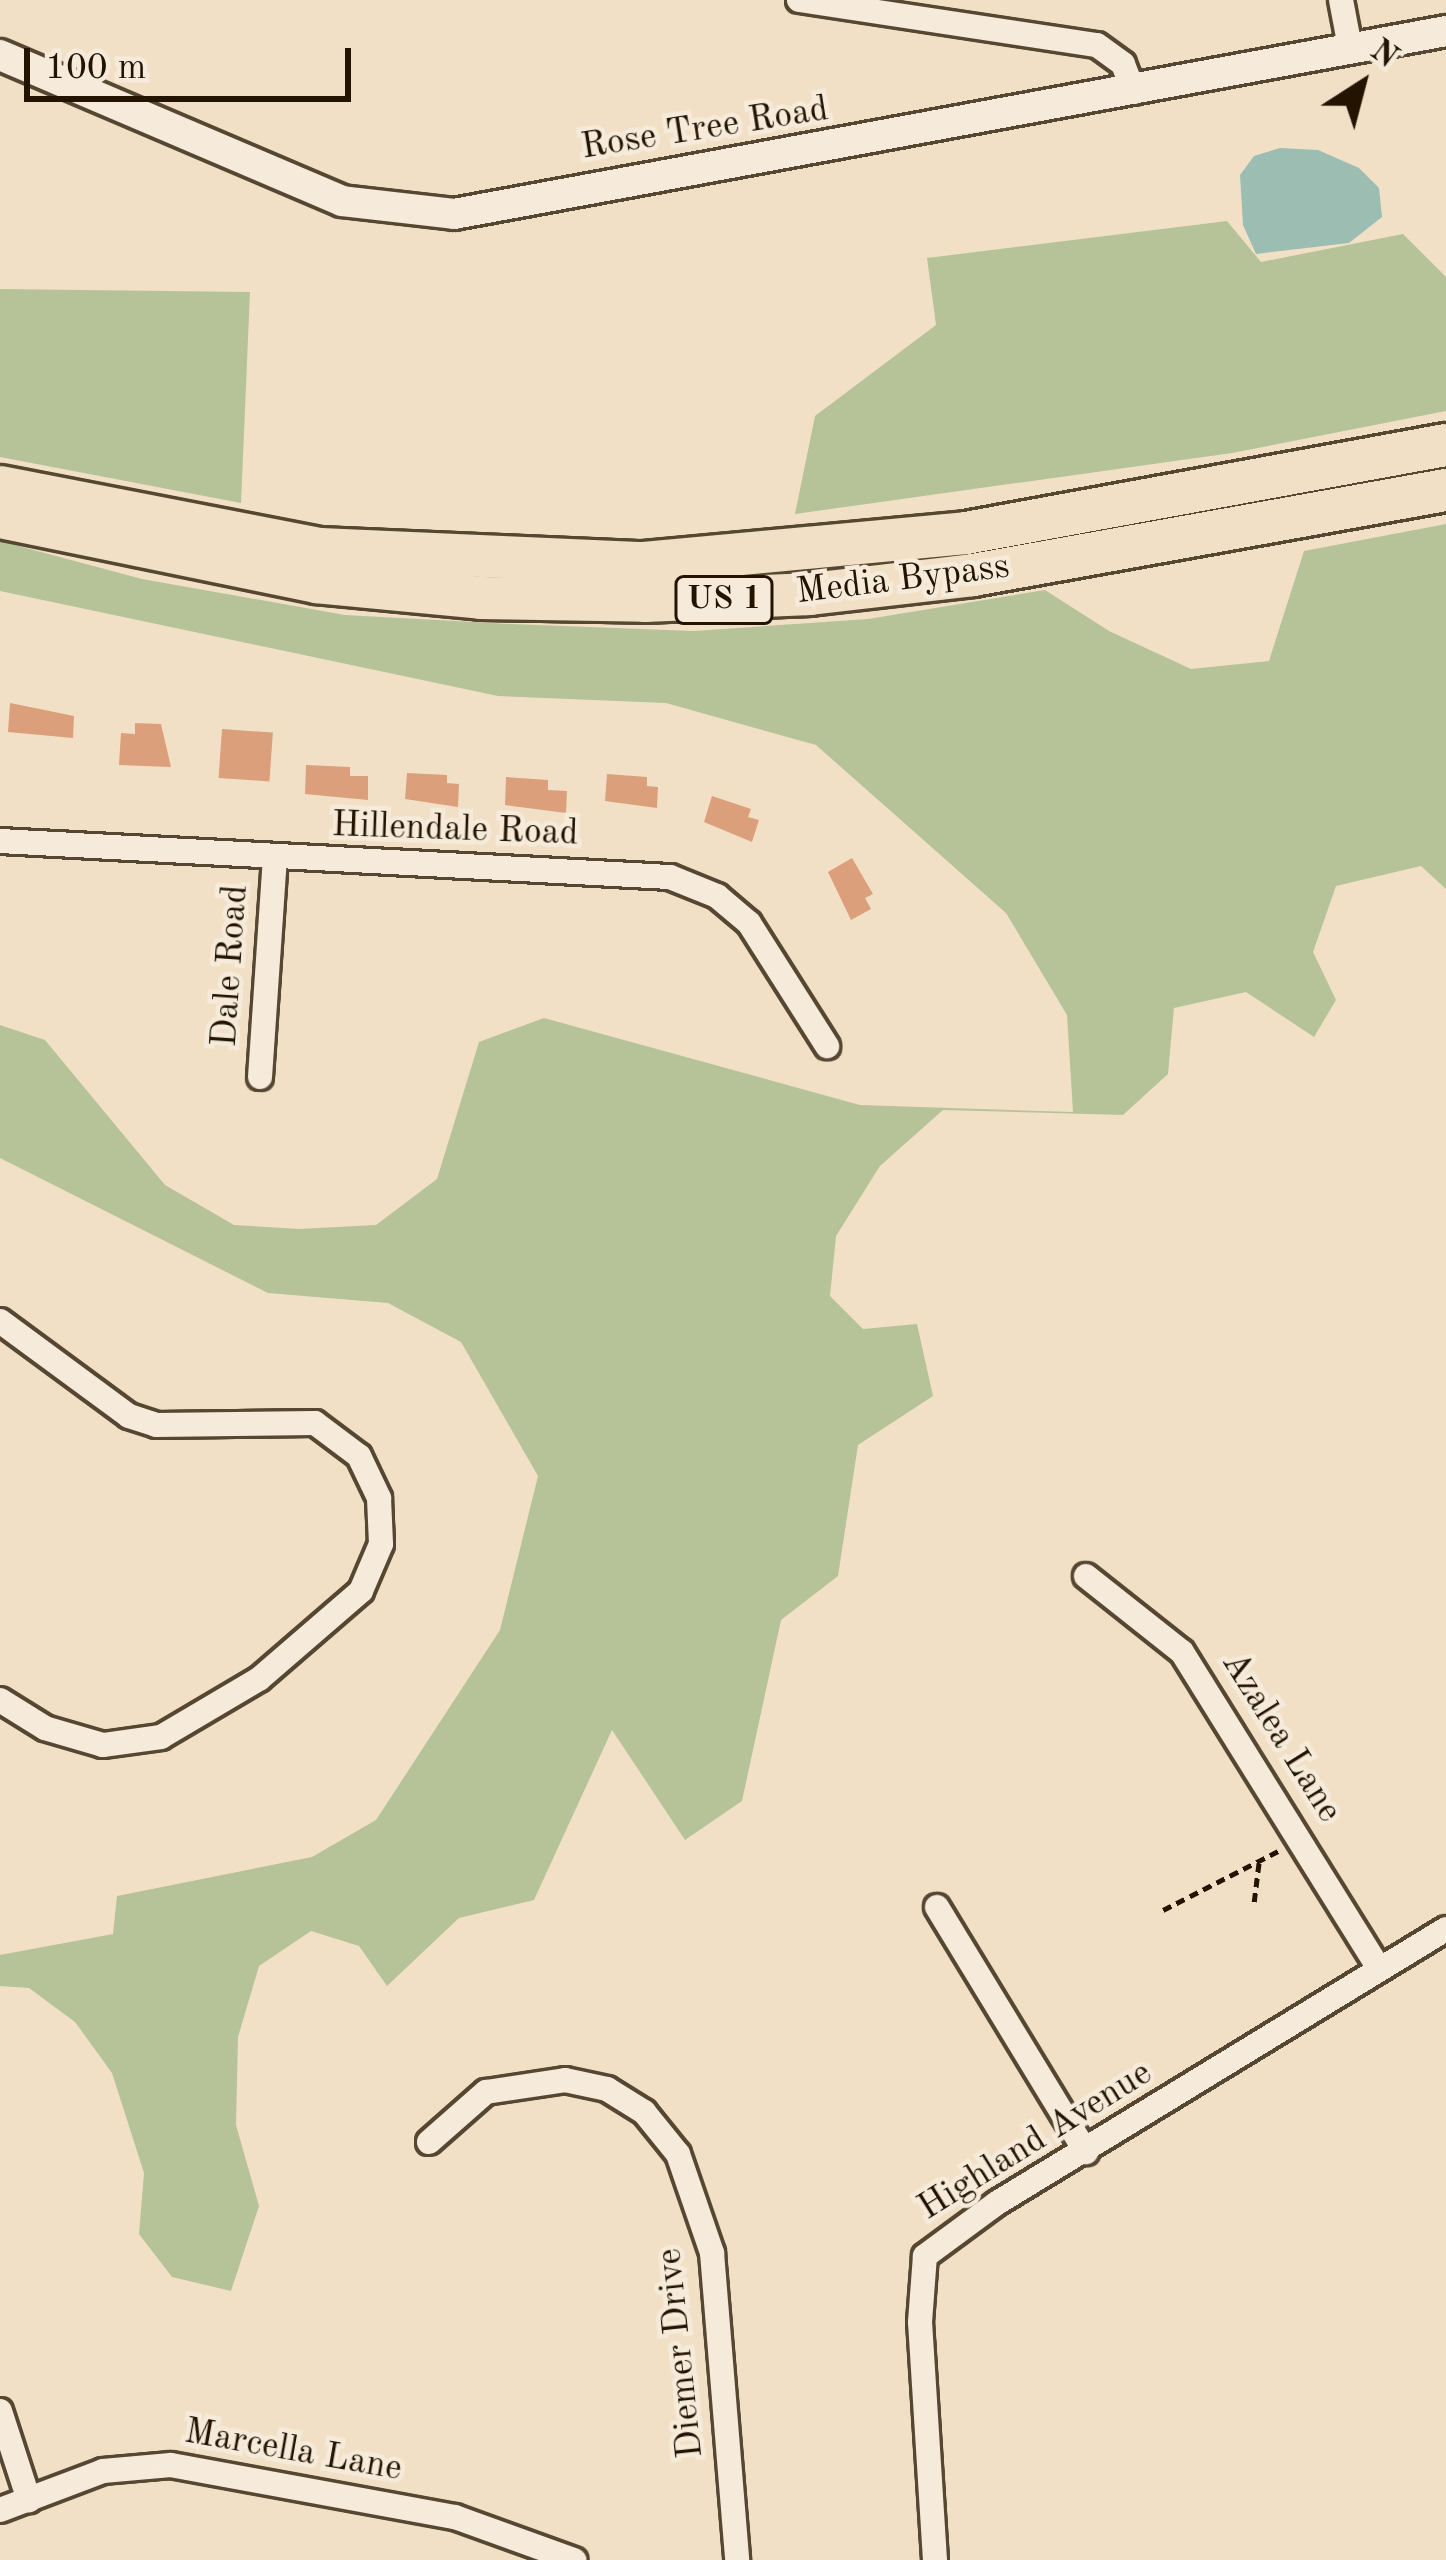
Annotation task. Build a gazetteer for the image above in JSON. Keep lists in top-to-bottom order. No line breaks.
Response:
{"streets":{"highway":["Media Bypass","US 1"],"street":["Rose Tree Road","Hillendale Road","Dale Road","Azalea Lane","Highland Avenue","Diemer Drive","Marcella Lane"]},"crossings":[["Hillendale Road","Dale Road"],["Azalea Lane","Highland Avenue"]],"scale_bar":"100 m","north":"top right"}
